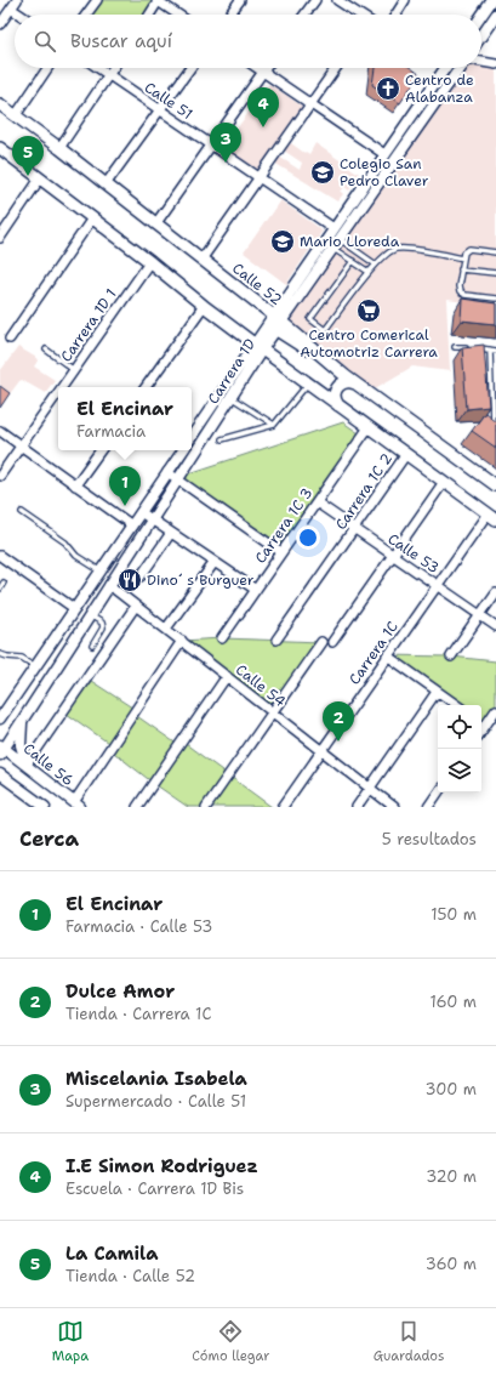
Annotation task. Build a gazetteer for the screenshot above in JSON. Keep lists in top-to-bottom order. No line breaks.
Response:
{"streets":{"main road":["Calle 52"],"street":["Calle 51","Carrera 1D 1","Carrera 1D","Carrera 1C 2","Carrera 1C 3","Calle 53","Carrera 1C","Calle 54","Calle 56"]},"crossings":[["Calle 51","Carrera 1D"],["Calle 52","Carrera 1D"],["Carrera 1D","Calle 54"],["Carrera 1D","Calle 56"],["Carrera 1C 2","Calle 53"],["Carrera 1C 3","Calle 53"],["Calle 53","Carrera 1C"],["Carrera 1C","Calle 54"]],"places":{"church":["Centro de Alabanza"],"school or university":["Colegio San Pedro Claver","Mario Lloreda"],"supermarket":["Centro Comerical Automotriz Carrera"],"restaurant":["Dino´ s Burguer"]},"page":{"search":"Buscar aquí","pins":["4","3","5","1","2"],"popup":["El Encinar","Farmacia"],"heading":["Cerca","5 resultados"],"list":[{"mark":"1","name":"El Encinar","note":"Farmacia · Calle 53","value":"150 m"},{"mark":"2","name":"Dulce Amor","note":"Tienda · Carrera 1C","value":"160 m"},{"mark":"3","name":"Miscelania Isabela","note":"Supermercado · Calle 51","value":"300 m"},{"mark":"4","name":"I.E Simon Rodriguez","note":"Escuela · Carrera 1D Bis","value":"320 m"},{"mark":"5","name":"La Camila","note":"Tienda · Calle 52","value":"360 m"}],"nav":["Mapa","Cómo llegar","Guardados"]}}
